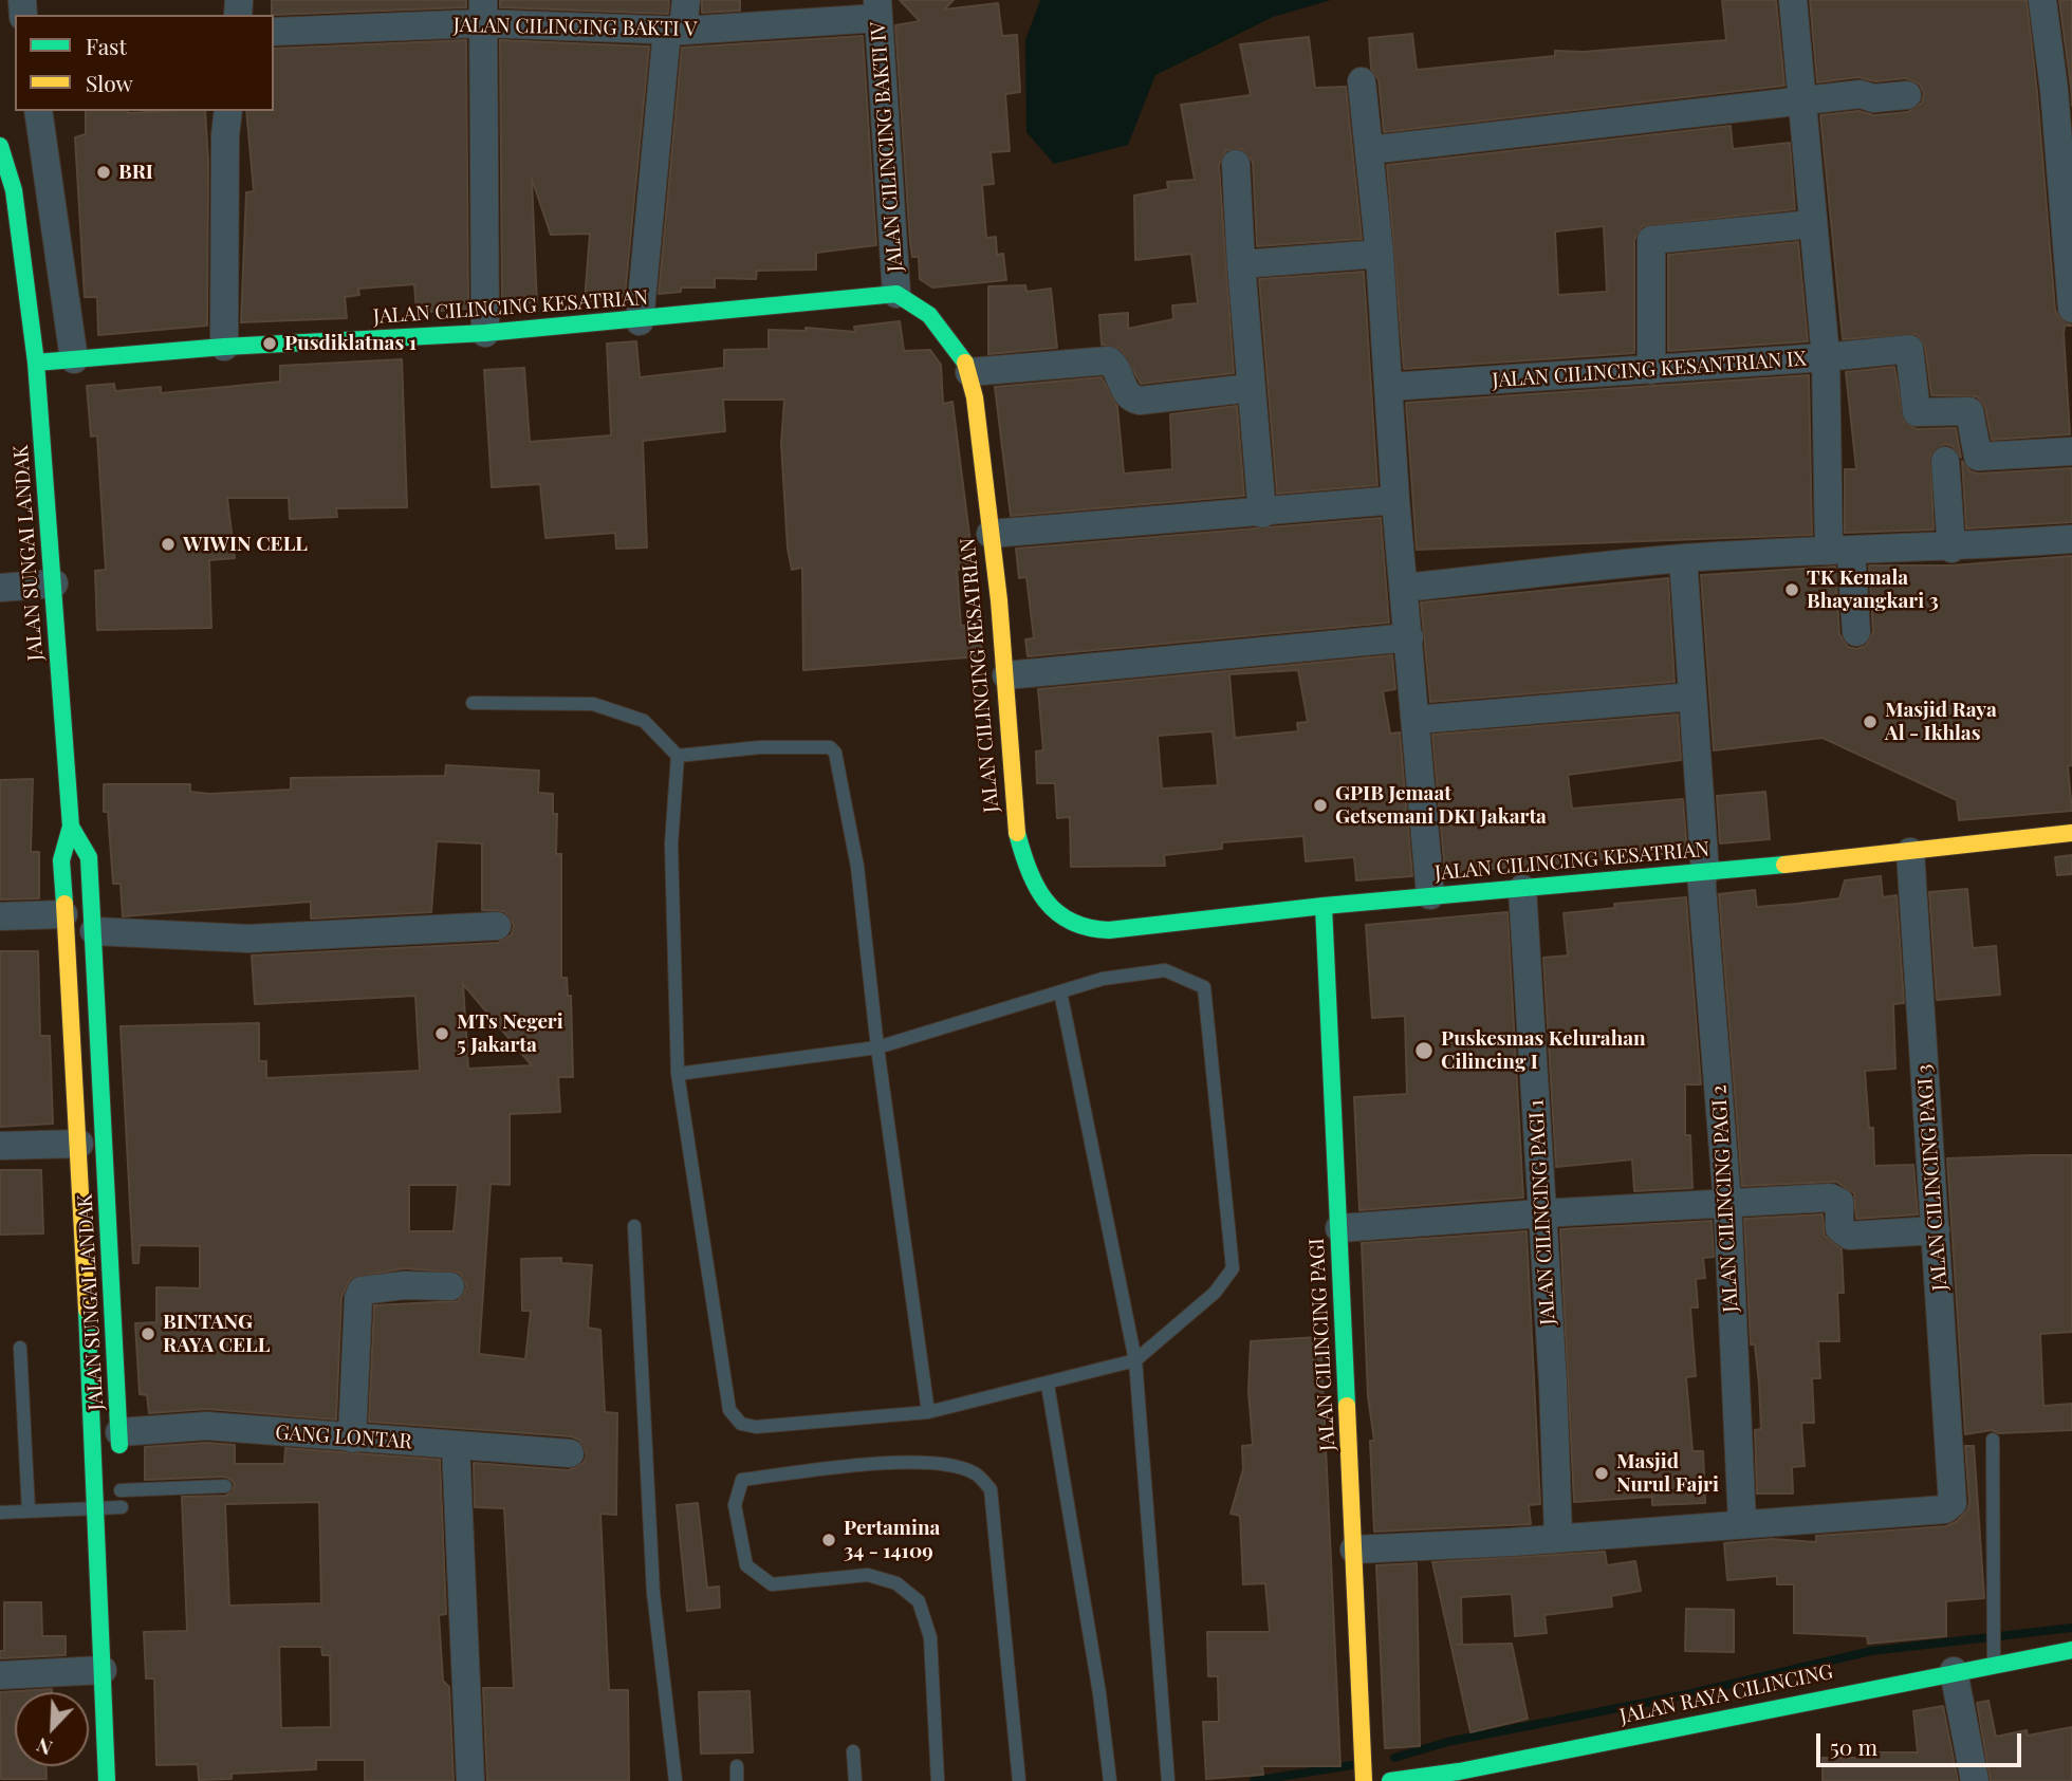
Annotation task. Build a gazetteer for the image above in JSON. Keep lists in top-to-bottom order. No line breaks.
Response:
{"streets":{"street":["JALAN CILINCING BAKTI V","JALAN CILINCING BAKTI IV","JALAN CILINCING KESATRIAN","JALAN CILINCING KESANTRIAN IX","JALAN SUNGAI LANDAK","JALAN CILINCING PAGI 3","JALAN CILINCING PAGI 2","JALAN CILINCING PAGI 1","JALAN CILINCING PAGI","GANG LONTAR","JALAN RAYA CILINCING"]},"crossings":[["JALAN CILINCING BAKTI V","JALAN CILINCING BAKTI IV"],["JALAN CILINCING BAKTI IV","JALAN CILINCING KESATRIAN"],["JALAN CILINCING KESATRIAN","JALAN SUNGAI LANDAK"],["JALAN CILINCING KESATRIAN","JALAN CILINCING PAGI 3"],["JALAN CILINCING KESATRIAN","JALAN CILINCING PAGI 2"],["JALAN CILINCING KESATRIAN","JALAN CILINCING PAGI 1"],["JALAN CILINCING KESATRIAN","JALAN CILINCING PAGI"],["JALAN SUNGAI LANDAK","GANG LONTAR"],["JALAN CILINCING PAGI 3","JALAN CILINCING PAGI 2"]],"places":["BRI","Pusdiklatnas 1","WIWIN CELL","TK Kemala Bhayangkari 3","Masjid Raya Al - Ikhlas","GPIB Jemaat Getsemani DKI Jakarta","MTs Negeri 5 Jakarta","Puskesmas Kelurahan Cilincing I","BINTANG RAYA CELL","Masjid Nurul Fajri","Pertamina 34 - 14109"],"legend":["Fast","Slow"],"scale_bar":"50 m","north":"bottom left"}
